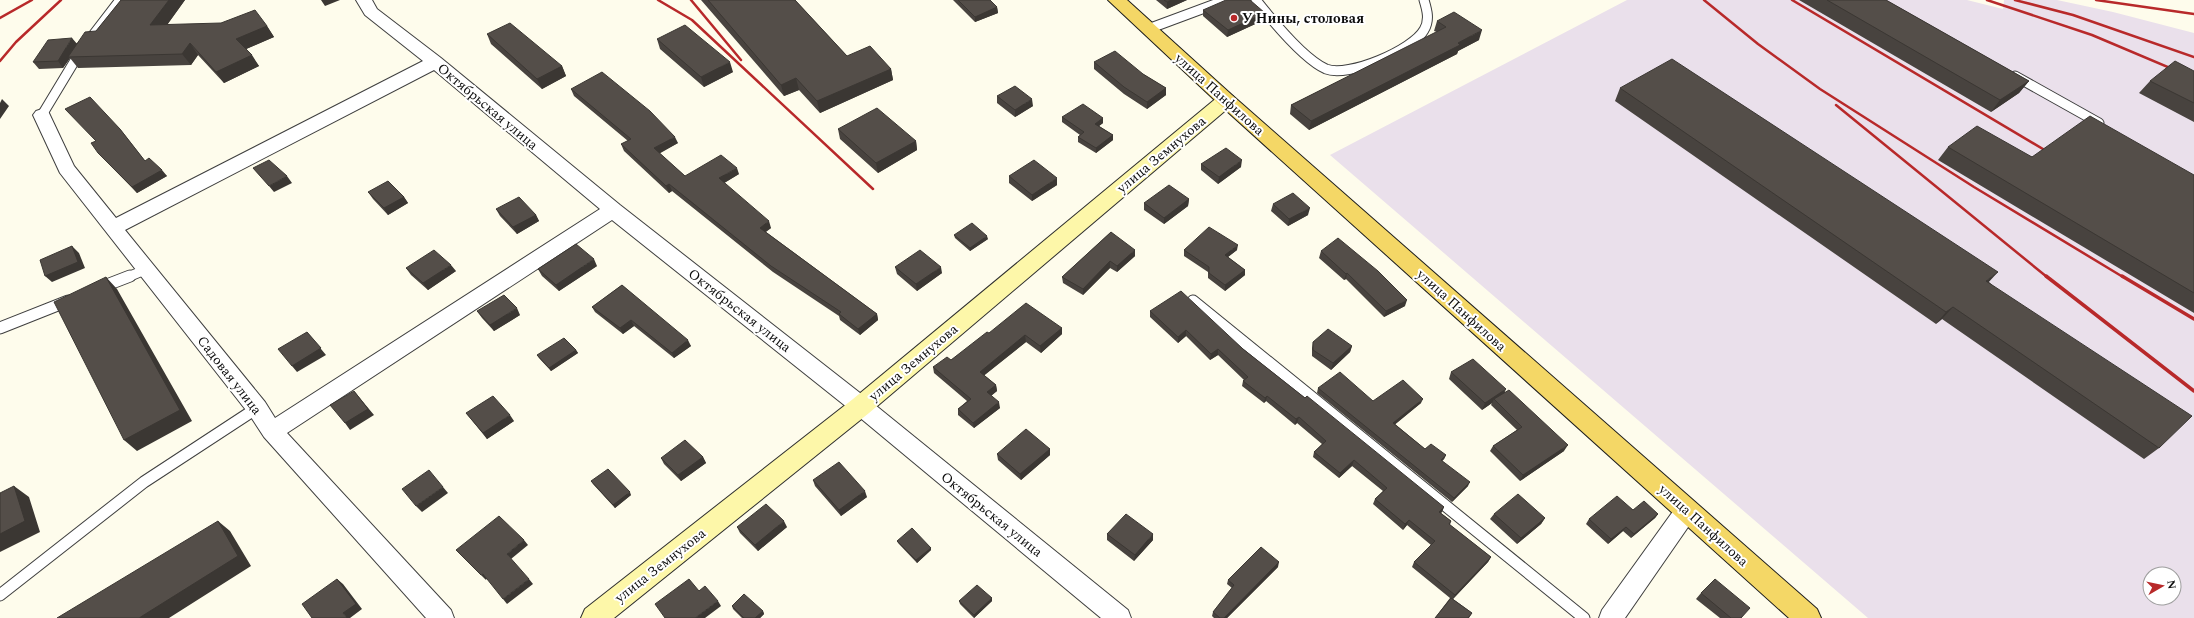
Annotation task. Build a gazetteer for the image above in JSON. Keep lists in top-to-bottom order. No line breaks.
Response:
{"streets":{"main road":["улица Панфилова","улица Земнухова"],"street":["Октябрьская улица","Садовая улица"]},"crossings":[["улица Панфилова","улица Земнухова"],["Октябрьская улица","улица Земнухова"]],"places":["У Нины, столовая"],"north":"right"}
